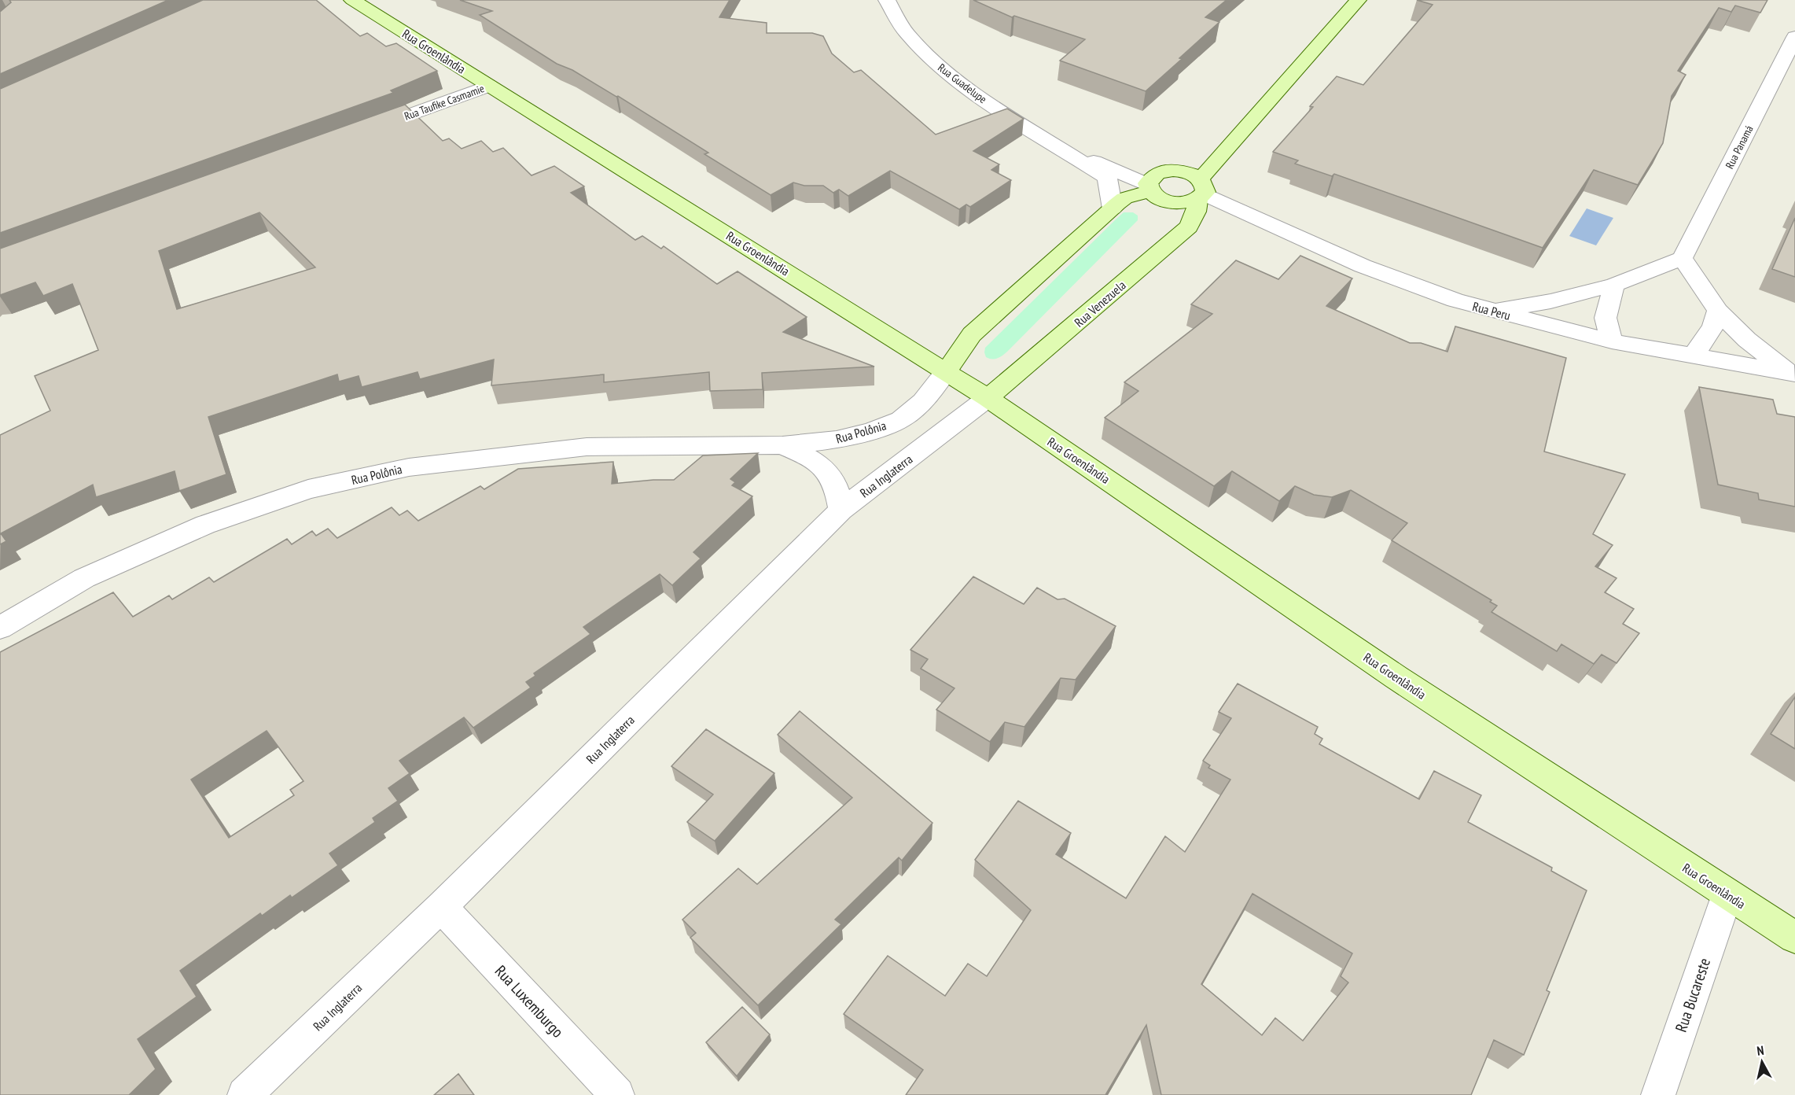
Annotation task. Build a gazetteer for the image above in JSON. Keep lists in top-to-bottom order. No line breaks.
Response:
{"streets":{"main road":["Rua Groenlândia","Rua Venezuela"],"street":["Rua Guadelupe","Rua Taufike Casmamie","Rua Panamá","Rua Peru","Rua Polônia","Rua Inglaterra","Rua Bucareste","Rua Luxemburgo"]},"crossings":[["Rua Groenlândia","Rua Taufike Casmamie"],["Rua Groenlândia","Rua Venezuela"],["Rua Groenlândia","Rua Polônia"],["Rua Groenlândia","Rua Inglaterra"],["Rua Groenlândia","Rua Bucareste"],["Rua Panamá","Rua Peru"],["Rua Venezuela","Rua Peru"],["Rua Venezuela","Rua Inglaterra"],["Rua Polônia","Rua Inglaterra"],["Rua Inglaterra","Rua Luxemburgo"]],"north":"top"}
